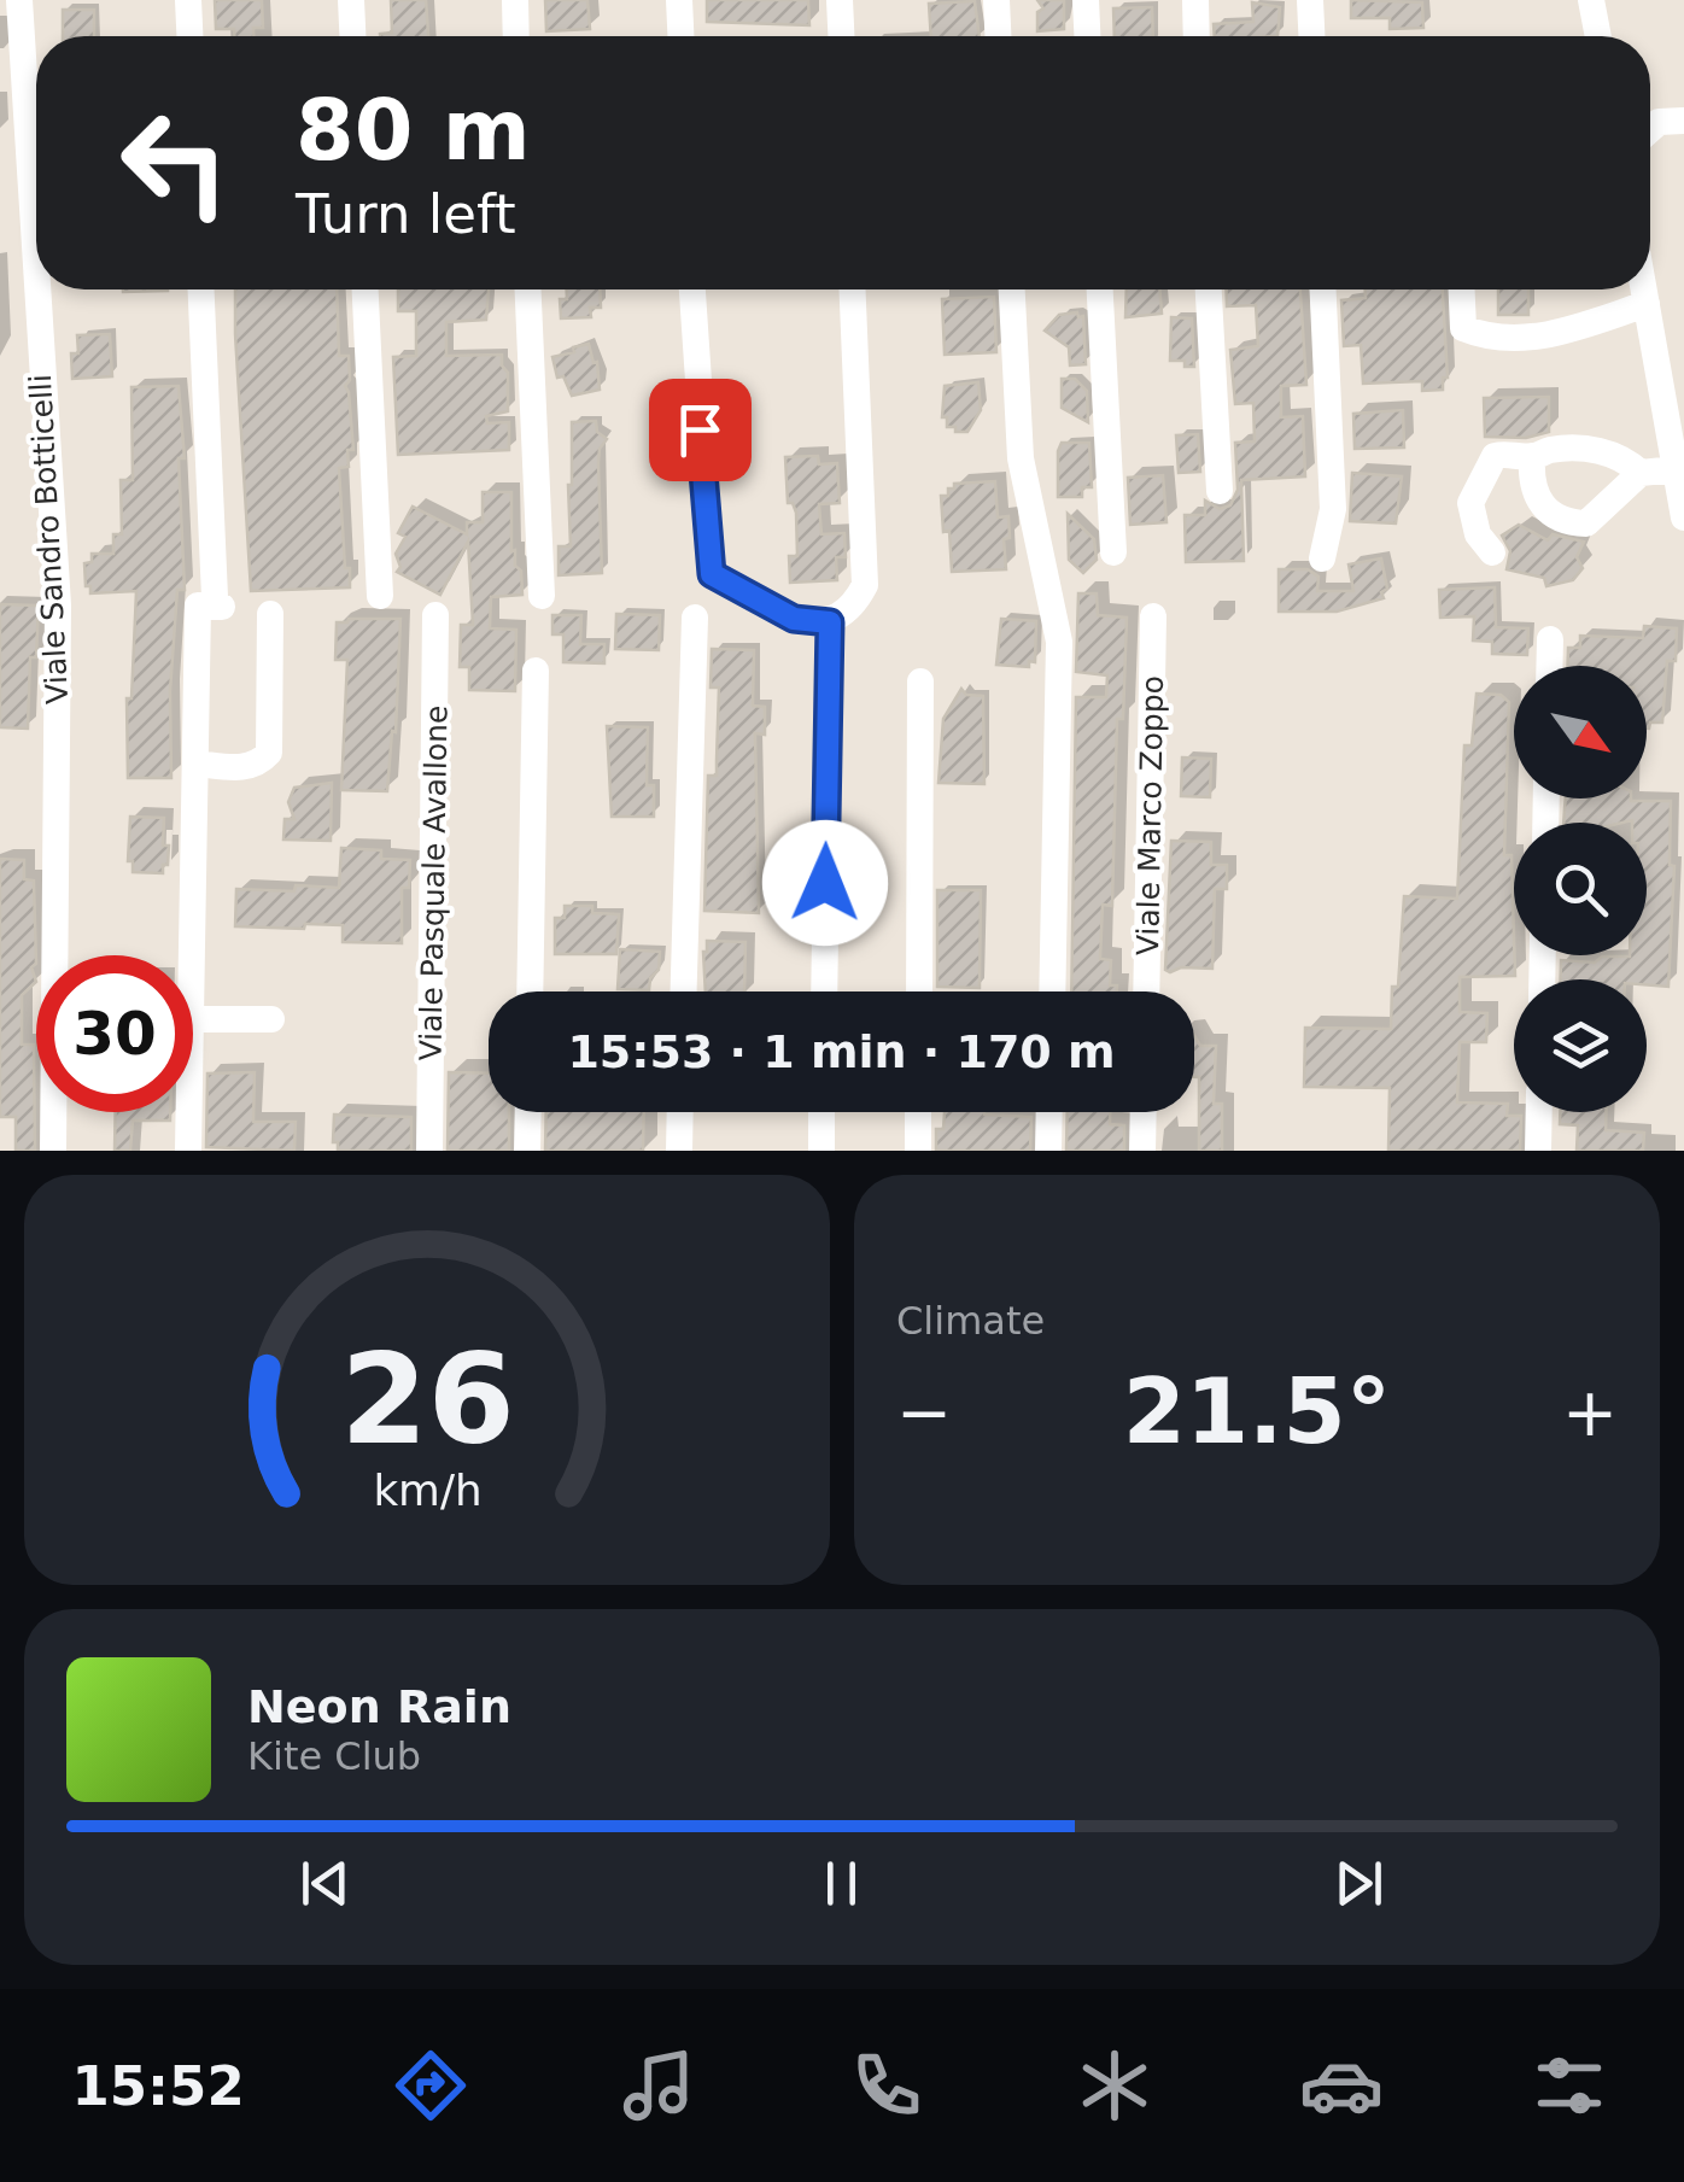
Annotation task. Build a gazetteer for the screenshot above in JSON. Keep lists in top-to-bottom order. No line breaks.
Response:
{"streets":{"street":["Viale Sandro Botticelli","Viale Marco Zoppo","Viale Pasquale Avallone"]},"north":"bottom right","page":{"turn":["80 m","Turn left"],"limit":"30","trip":"15:53 · 1 min · 170 m","tile":"Climate","heat":["−","21.5°","+"],"song":["Neon Rain","Kite Club"],"tabs":"15:52","gauge":["26","km/h"]}}
